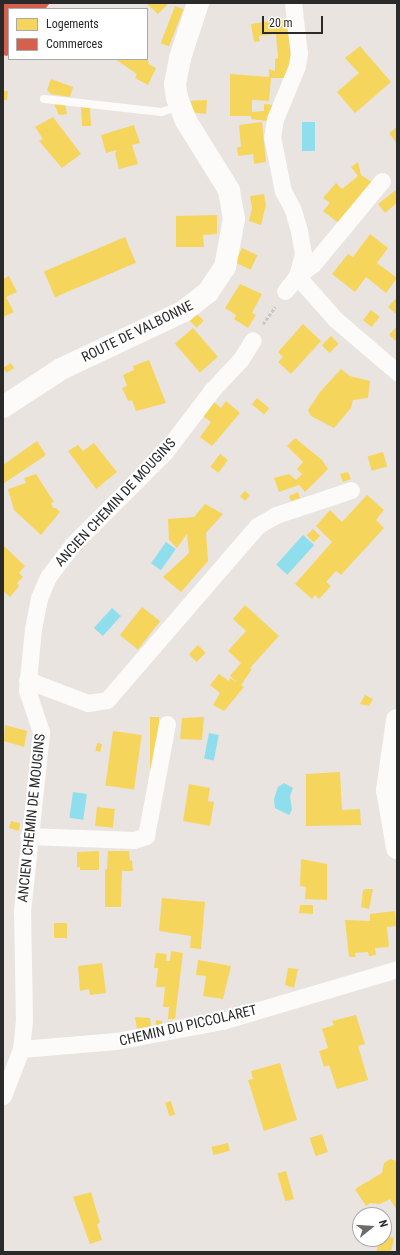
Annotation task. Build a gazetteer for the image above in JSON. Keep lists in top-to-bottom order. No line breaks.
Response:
{"streets":{"street":["ROUTE DE VALBONNE","ANCIEN CHEMIN DE MOUGINS","CHEMIN DU PICCOLARET"]},"crossings":[["ANCIEN CHEMIN DE MOUGINS","CHEMIN DU PICCOLARET"]],"legend":["Logements","Commerces"],"scale_bar":"20 m","north":"right"}
